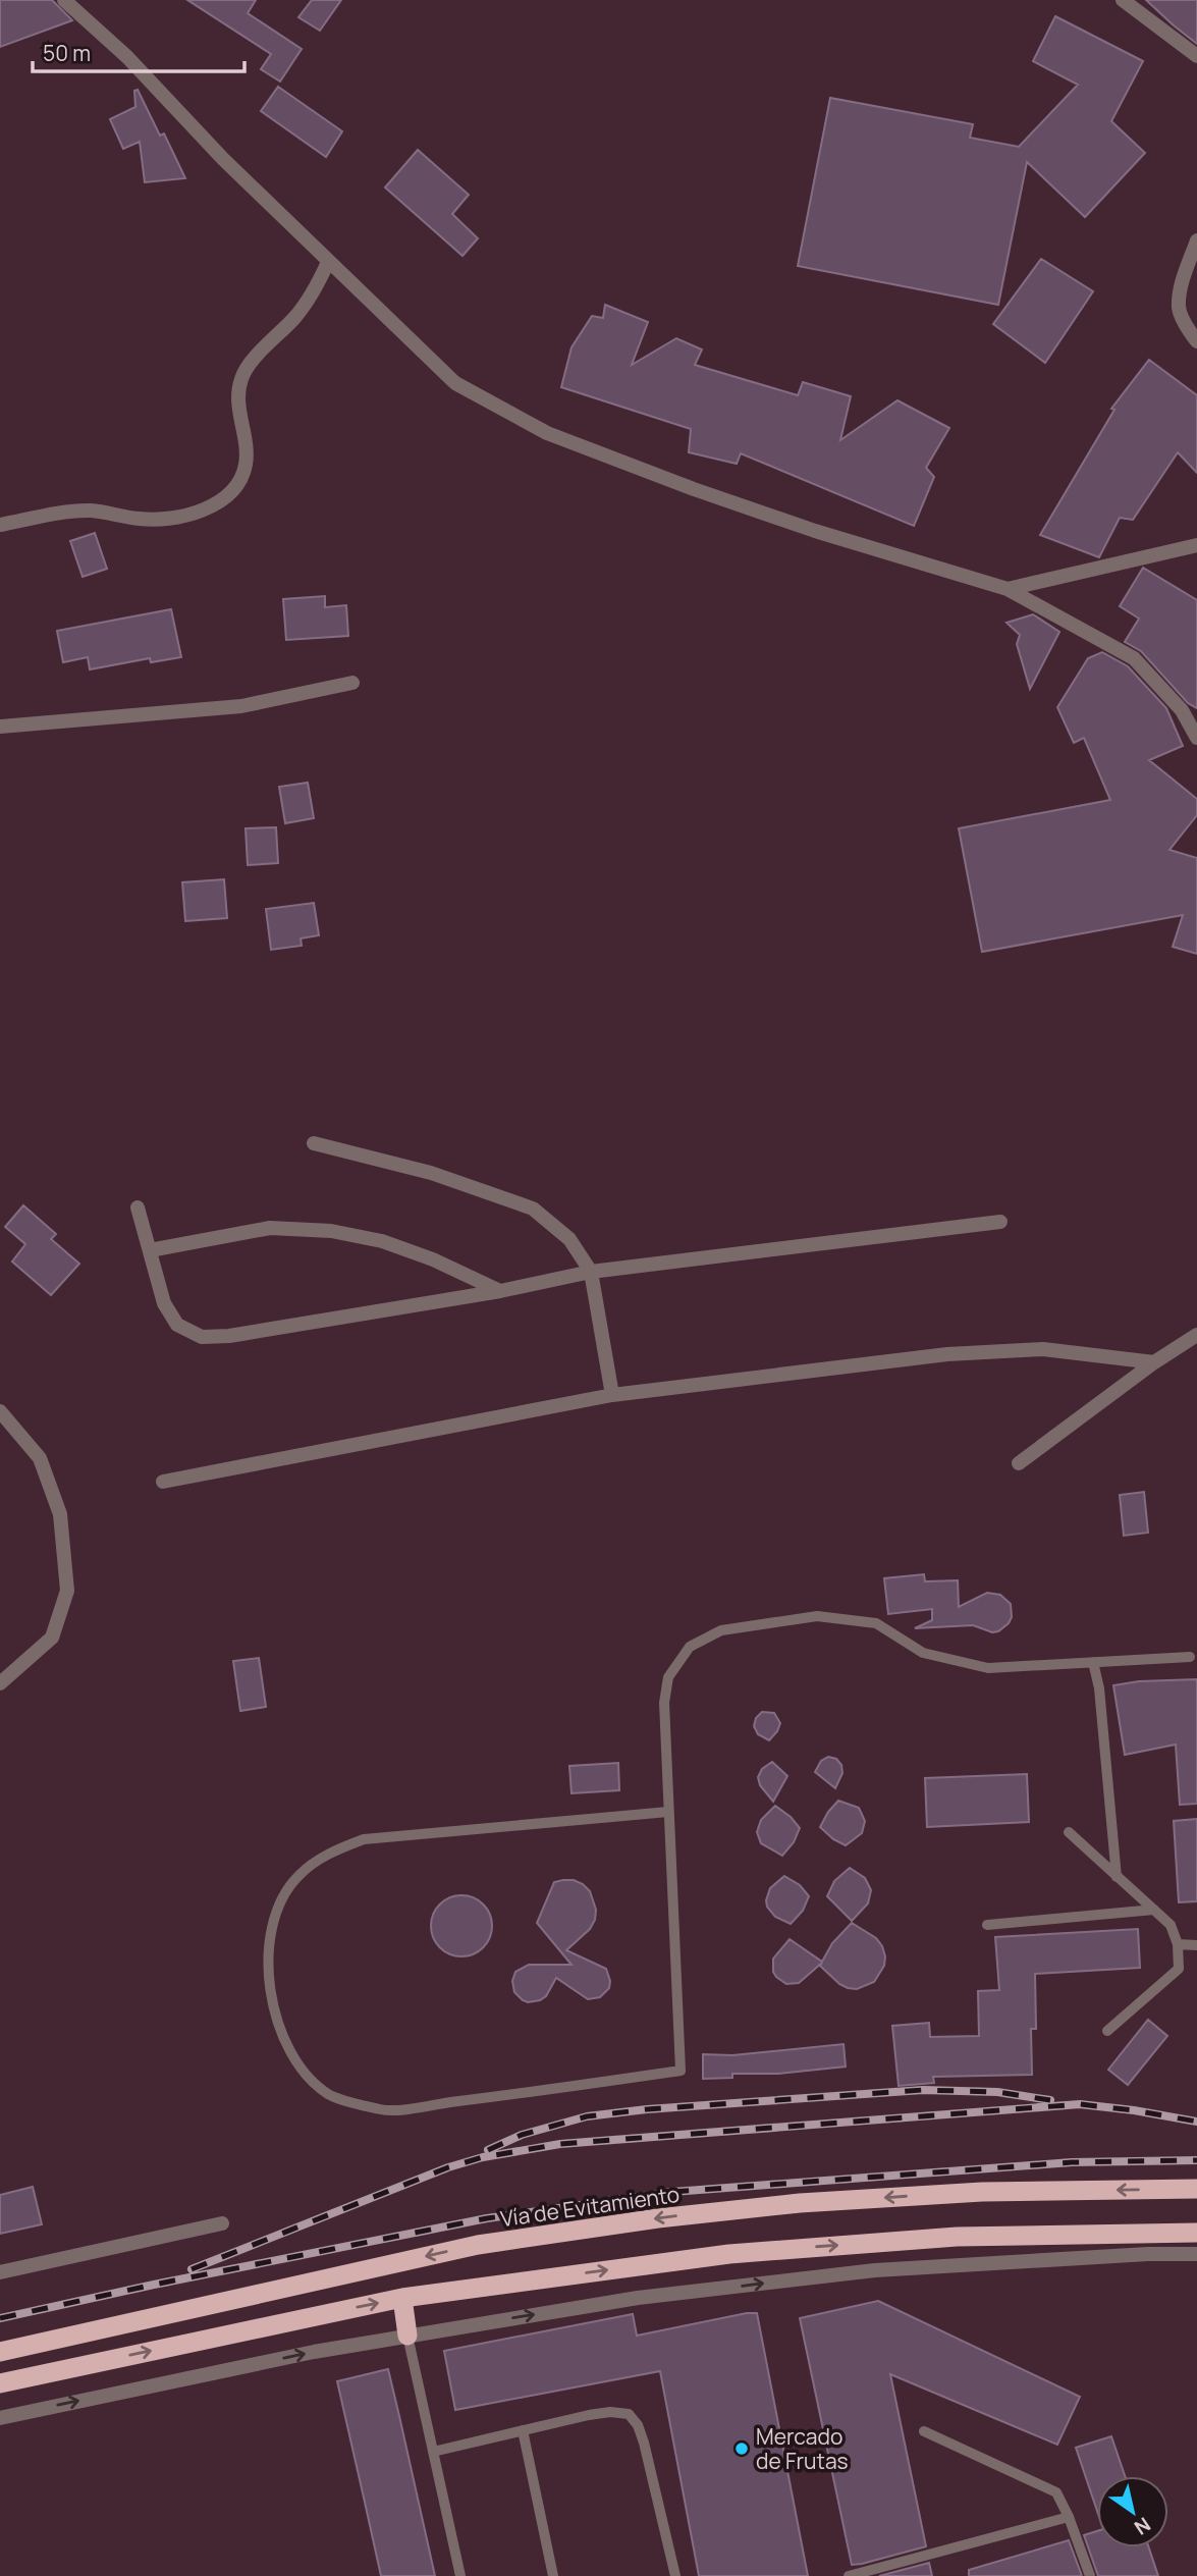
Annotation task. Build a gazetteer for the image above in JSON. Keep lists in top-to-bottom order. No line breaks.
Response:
{"streets":{"highway":["Vía de Evitamiento"]},"places":["Mercado de Frutas"],"scale_bar":"50 m","north":"bottom right"}
